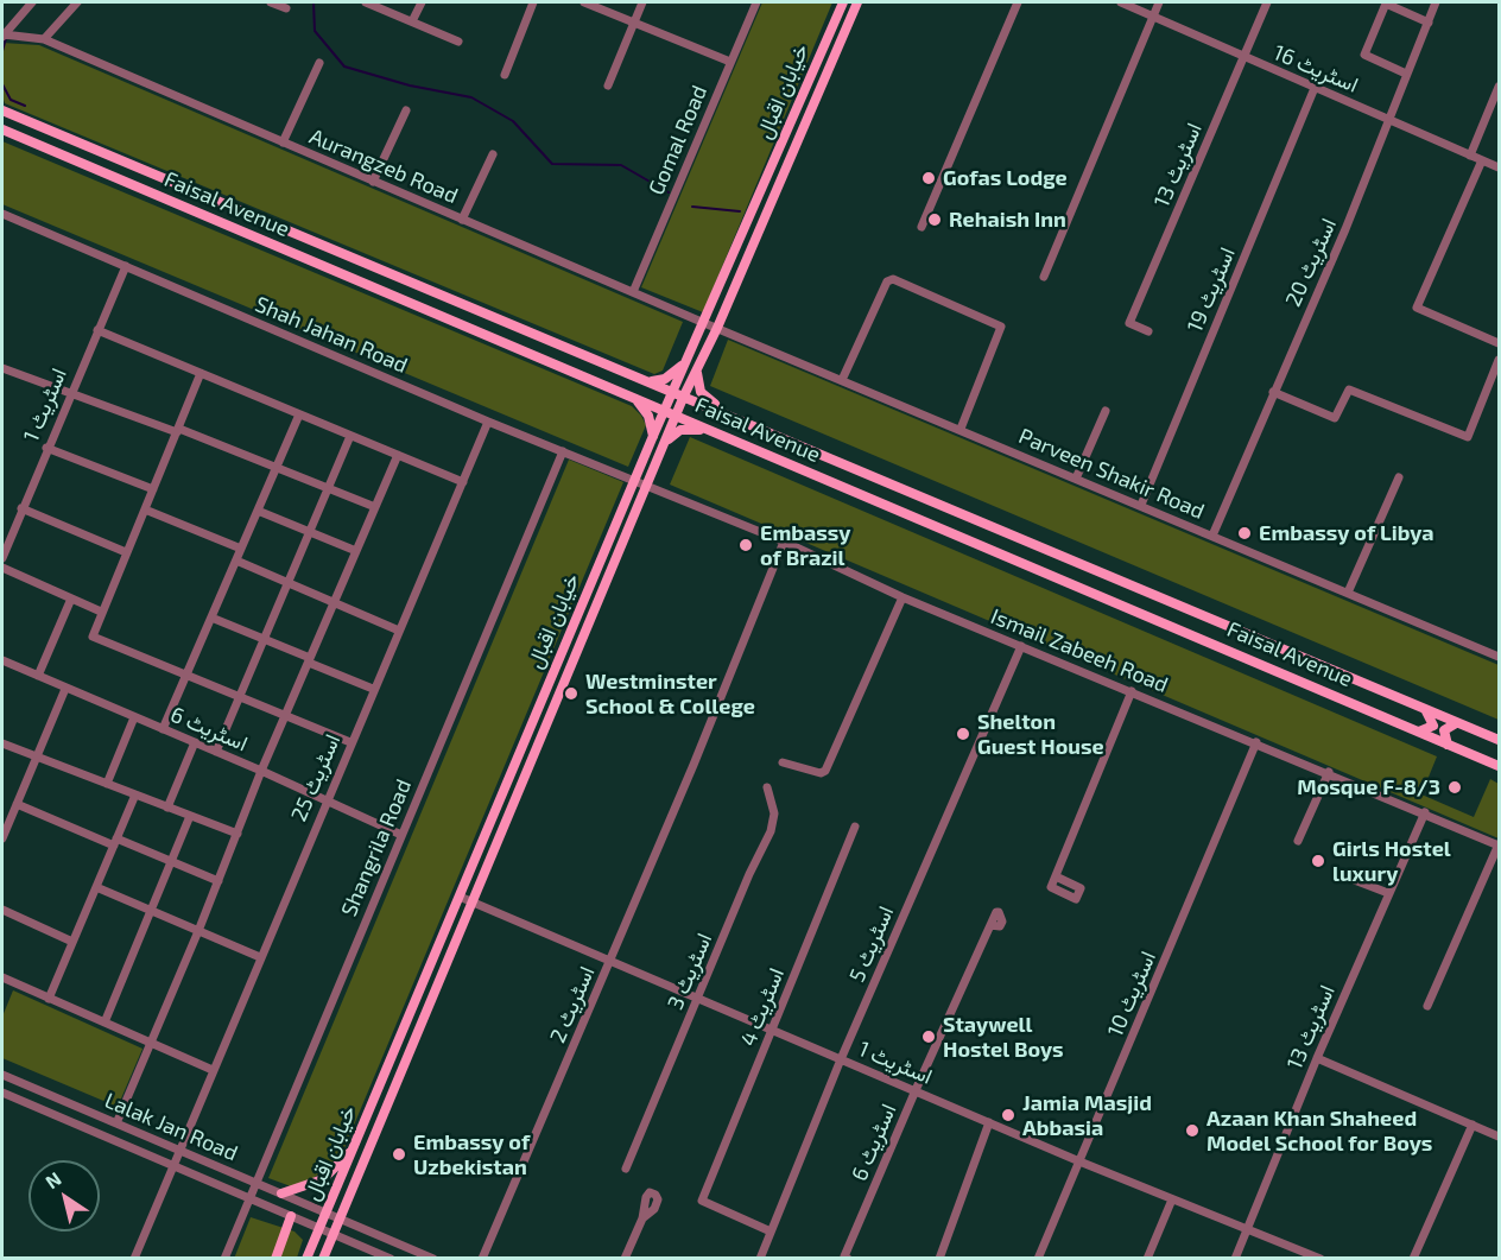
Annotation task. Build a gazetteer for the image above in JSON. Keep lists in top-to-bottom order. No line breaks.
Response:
{"streets":{"main road":["خیابان اقبال","Faisal Avenue"],"street":["اسٹریٹ 16","Gomal Road","اسٹریٹ 13","Aurangzeb Road","اسٹریٹ 20","اسٹریٹ 19","Shah Jahan Road","اسٹریٹ 1","Parveen Shakir Road","Ismail Zabeeh Road","اسٹریٹ 6","اسٹریٹ 25","Shangrila Road","اسٹریٹ 5","اسٹریٹ 3","اسٹریٹ 10","اسٹریٹ 2","اسٹریٹ 4","Lalak Jan Road"]},"crossings":[["اسٹریٹ 16","اسٹریٹ 13"],["اسٹریٹ 16","اسٹریٹ 20"],["اسٹریٹ 16","اسٹریٹ 19"],["خیابان اقبال","Aurangzeb Road"],["خیابان اقبال","Faisal Avenue"],["خیابان اقبال","Shah Jahan Road"],["خیابان اقبال","اسٹریٹ 1"],["خیابان اقبال","Parveen Shakir Road"],["خیابان اقبال","Ismail Zabeeh Road"],["خیابان اقبال","Lalak Jan Road"],["Gomal Road","Aurangzeb Road"],["اسٹریٹ 13","اسٹریٹ 1"],["اسٹریٹ 13","Ismail Zabeeh Road"],["Aurangzeb Road","Parveen Shakir Road"],["اسٹریٹ 20","Parveen Shakir Road"],["اسٹریٹ 19","Parveen Shakir Road"],["Shah Jahan Road","اسٹریٹ 1"],["Shah Jahan Road","Ismail Zabeeh Road"],["Shah Jahan Road","اسٹریٹ 25"],["Shah Jahan Road","Shangrila Road"],["اسٹریٹ 1","اسٹریٹ 6"],["اسٹریٹ 1","اسٹریٹ 5"],["اسٹریٹ 1","اسٹریٹ 3"],["اسٹریٹ 1","اسٹریٹ 10"],["اسٹریٹ 1","اسٹریٹ 2"],["اسٹریٹ 1","اسٹریٹ 4"],["Ismail Zabeeh Road","اسٹریٹ 5"],["Ismail Zabeeh Road","اسٹریٹ 10"],["Ismail Zabeeh Road","اسٹریٹ 2"],["اسٹریٹ 6","اسٹریٹ 25"],["اسٹریٹ 6","Shangrila Road"],["اسٹریٹ 25","Lalak Jan Road"],["Shangrila Road","Lalak Jan Road"],["اسٹریٹ 5","اسٹریٹ 4"]],"places":["Gofas Lodge","Rehaish Inn","Embassy of Libya","Embassy of Brazil","Westminster School & College","Shelton Guest House","Mosque F-8/3","Girls Hostel luxury","Staywell Hostel Boys","Jamia Masjid Abbasia","Azaan Khan Shaheed Model School for Boys","Embassy of Uzbekistan"],"north":"top left"}
